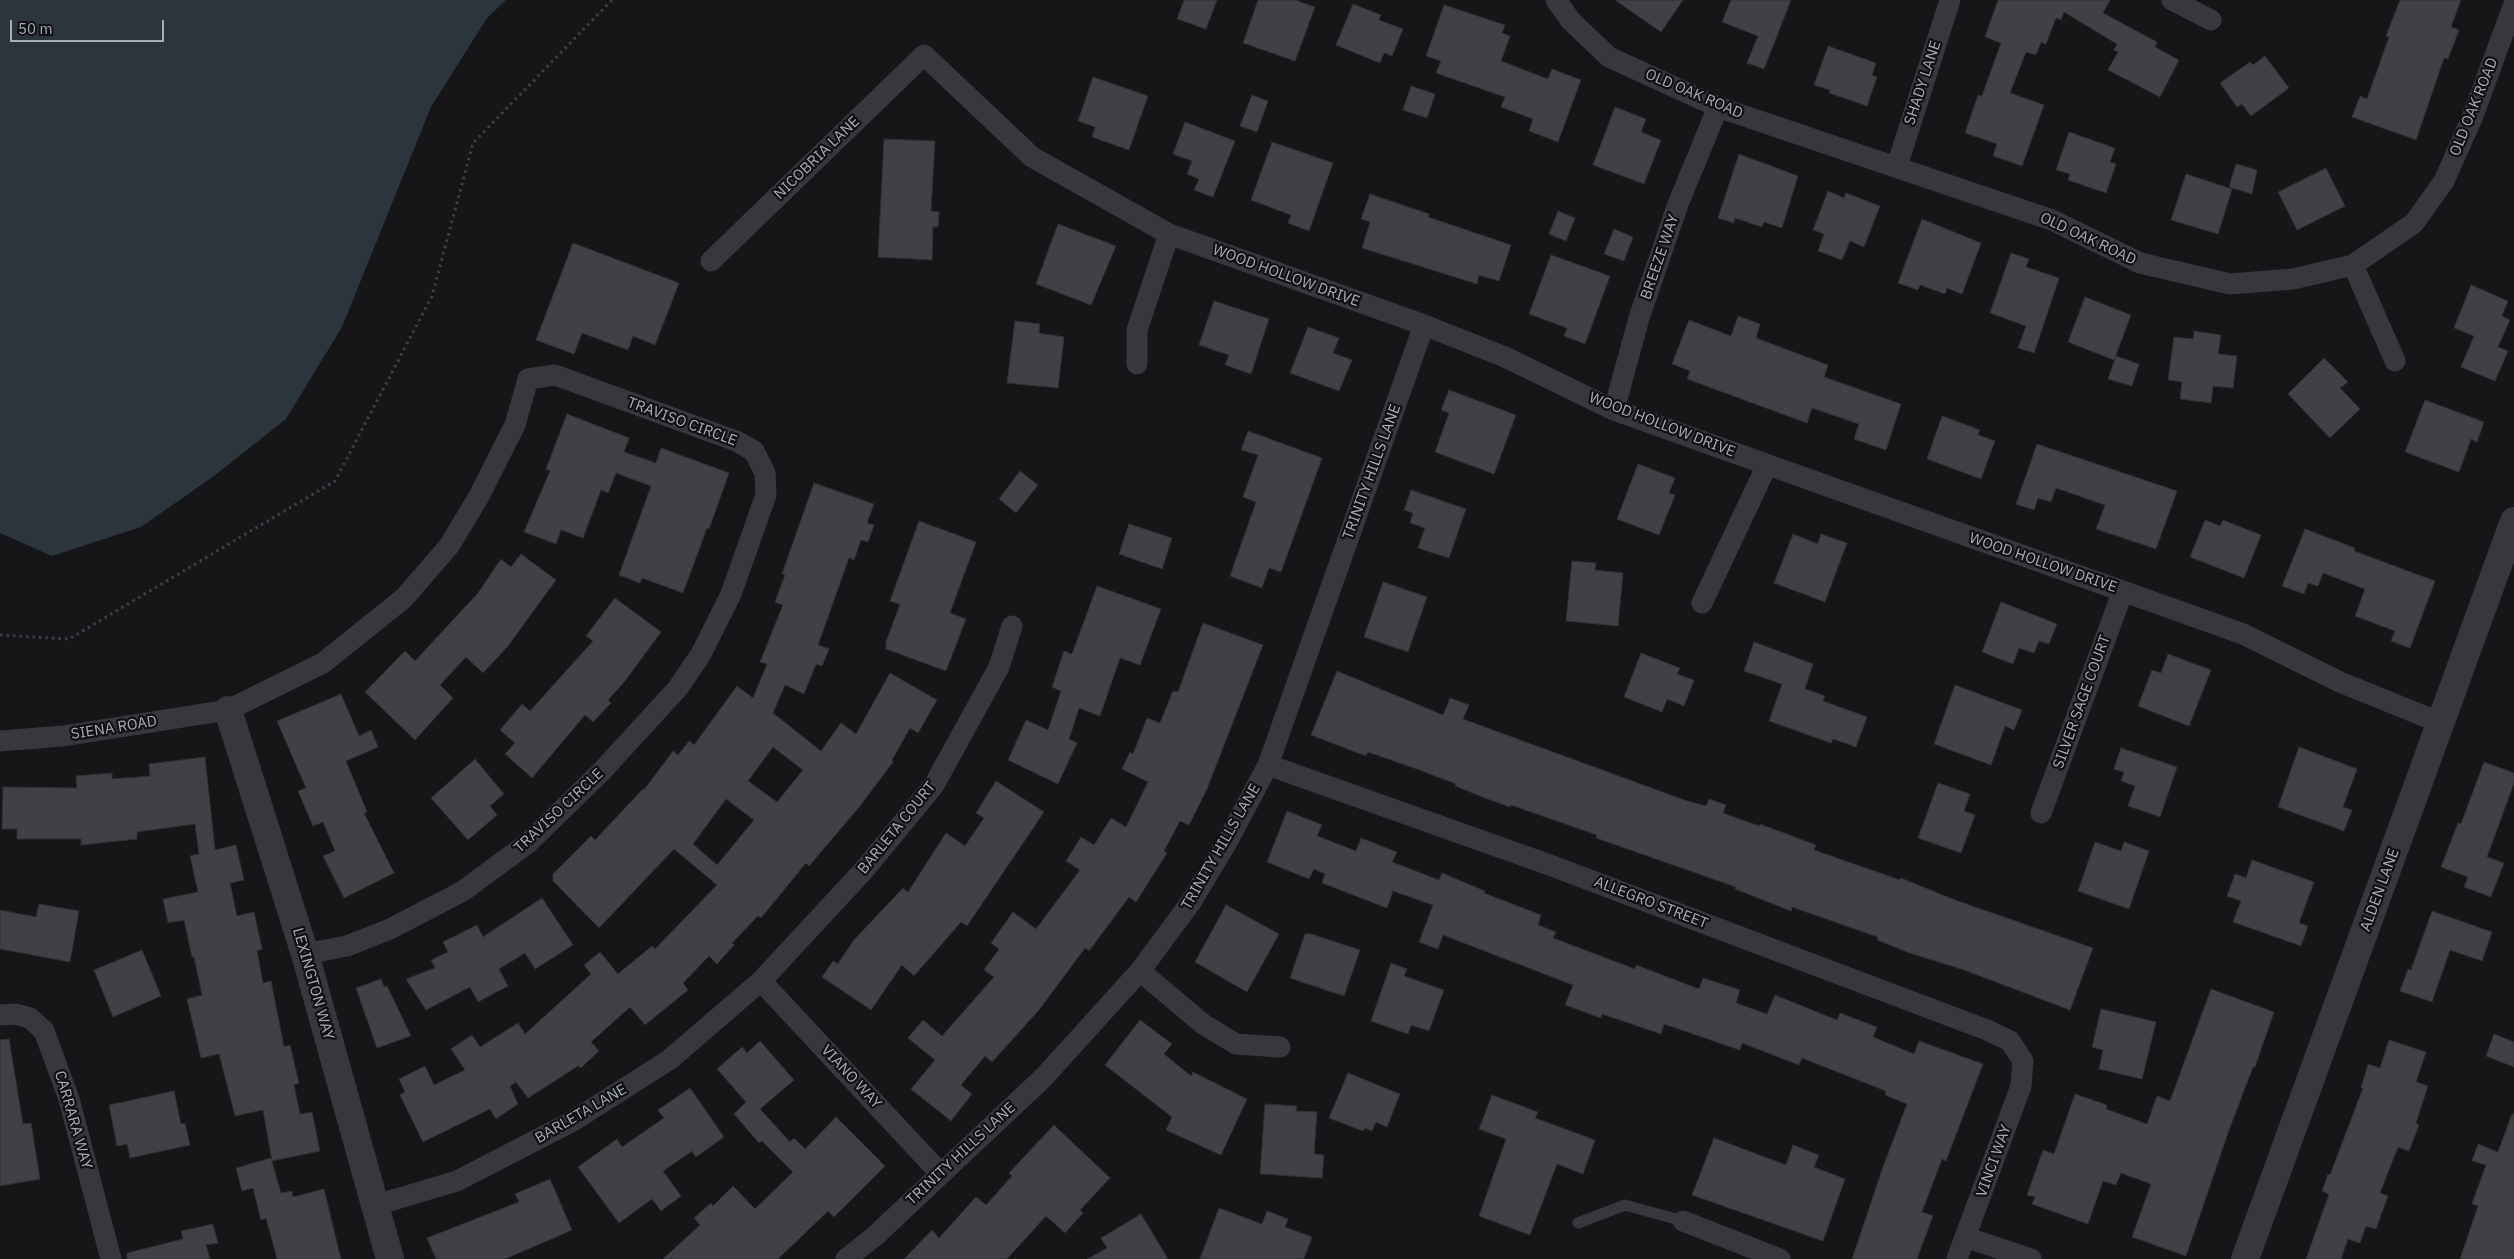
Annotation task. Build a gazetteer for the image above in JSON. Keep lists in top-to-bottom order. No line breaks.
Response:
{"streets":{"street":["SHADY LANE","OLD OAK ROAD","NICOBRIA LANE","BREEZE WAY","WOOD HOLLOW DRIVE","TRAVISO CIRCLE","TRINITY HILLS LANE","SILVER SAGE COURT","SIENA ROAD","BARLETA COURT","ALDEN LANE","ALLEGRO STREET","LEXINGTON WAY","VIANO WAY","BARLETA LANE","CARRARA WAY","VINCI WAY"]},"crossings":[["SHADY LANE","OLD OAK ROAD"],["OLD OAK ROAD","BREEZE WAY"],["NICOBRIA LANE","WOOD HOLLOW DRIVE"],["BREEZE WAY","WOOD HOLLOW DRIVE"],["WOOD HOLLOW DRIVE","TRINITY HILLS LANE"],["WOOD HOLLOW DRIVE","SILVER SAGE COURT"],["WOOD HOLLOW DRIVE","ALDEN LANE"],["TRAVISO CIRCLE","SIENA ROAD"],["TRAVISO CIRCLE","LEXINGTON WAY"],["TRINITY HILLS LANE","ALLEGRO STREET"],["TRINITY HILLS LANE","VIANO WAY"],["SIENA ROAD","LEXINGTON WAY"],["BARLETA COURT","VIANO WAY"],["BARLETA COURT","BARLETA LANE"],["ALLEGRO STREET","VINCI WAY"],["LEXINGTON WAY","BARLETA LANE"],["VIANO WAY","BARLETA LANE"]],"scale_bar":"50 m"}
